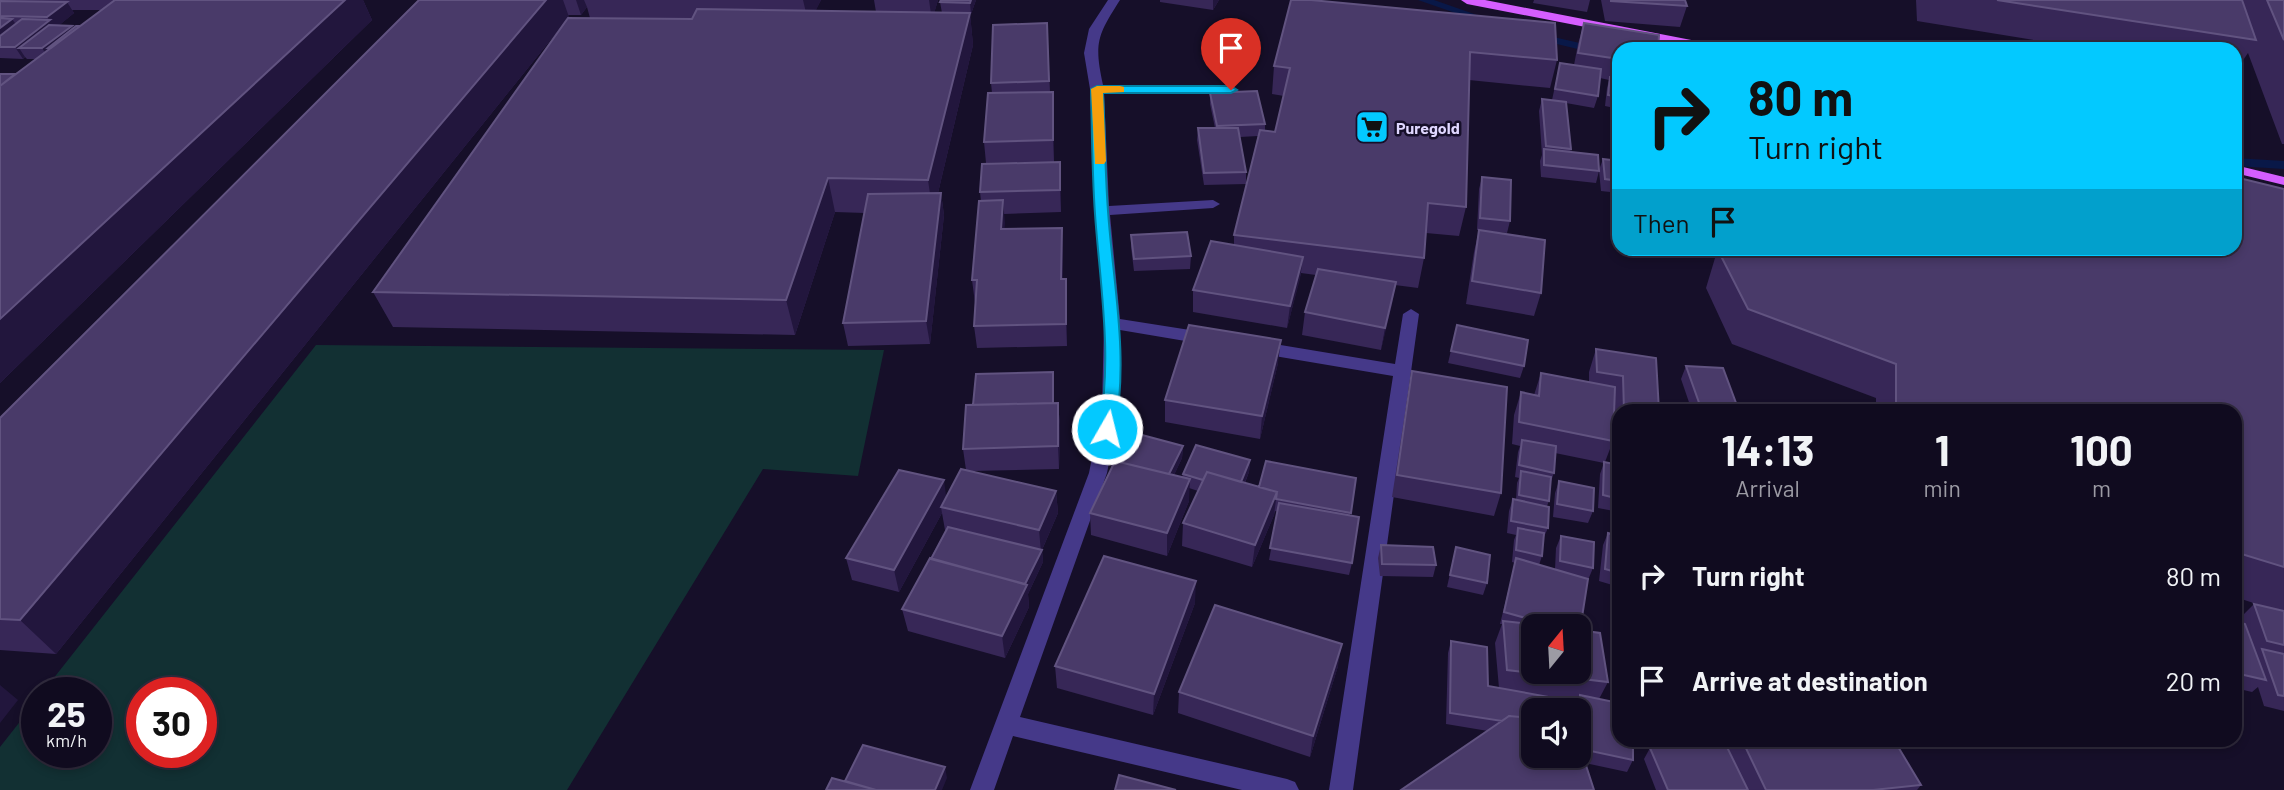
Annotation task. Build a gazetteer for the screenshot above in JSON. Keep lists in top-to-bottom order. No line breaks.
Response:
{"places":{"supermarket":["Puregold"]},"north":"top","page":{"turn":["80 m","Turn right"],"then":"Then","eta":["14:13","Arrival","1","min","100","m"],"list":[{"name":"Turn right","value":"80 m"},{"name":"Arrive at destination","value":"20 m"}],"speed":"25 km/h","limit":"30"}}
